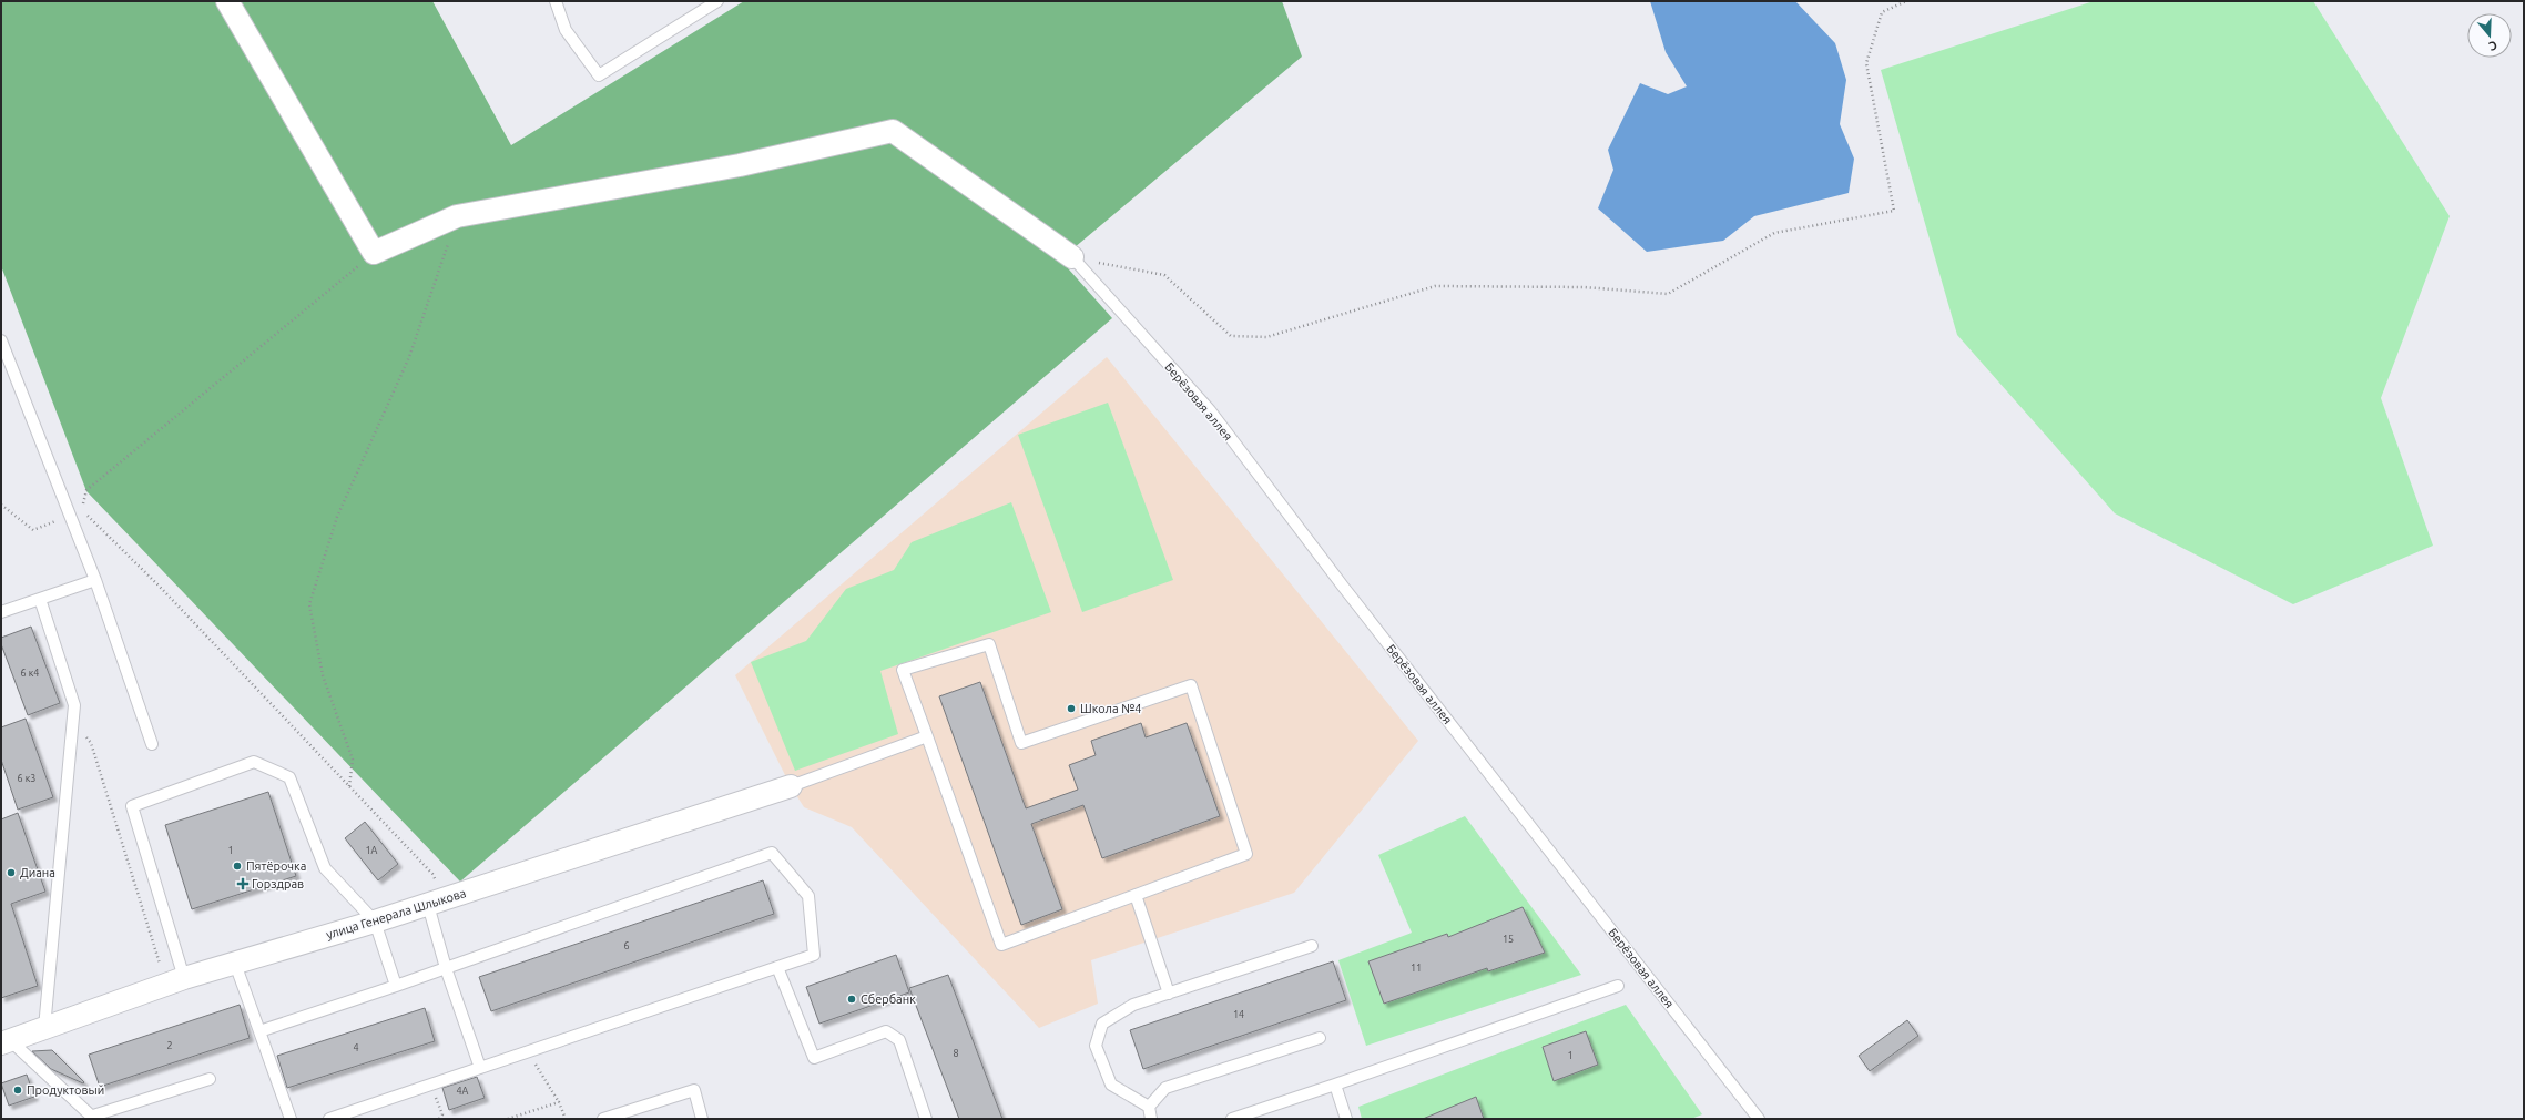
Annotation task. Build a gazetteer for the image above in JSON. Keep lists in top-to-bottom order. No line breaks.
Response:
{"streets":{"street":["улица Генерала Шлыкова"],"lane":["Берёзовая аллея"]},"places":{"other":["Школа №4","Пятёрочка","Диана","Сбербанк","Продуктовый"],"health":["Горздрав"]},"house_numbers":["6 к4","6 к3","1","1А","15","6","11","14","2","4","8","1","4А"],"north":"bottom"}
